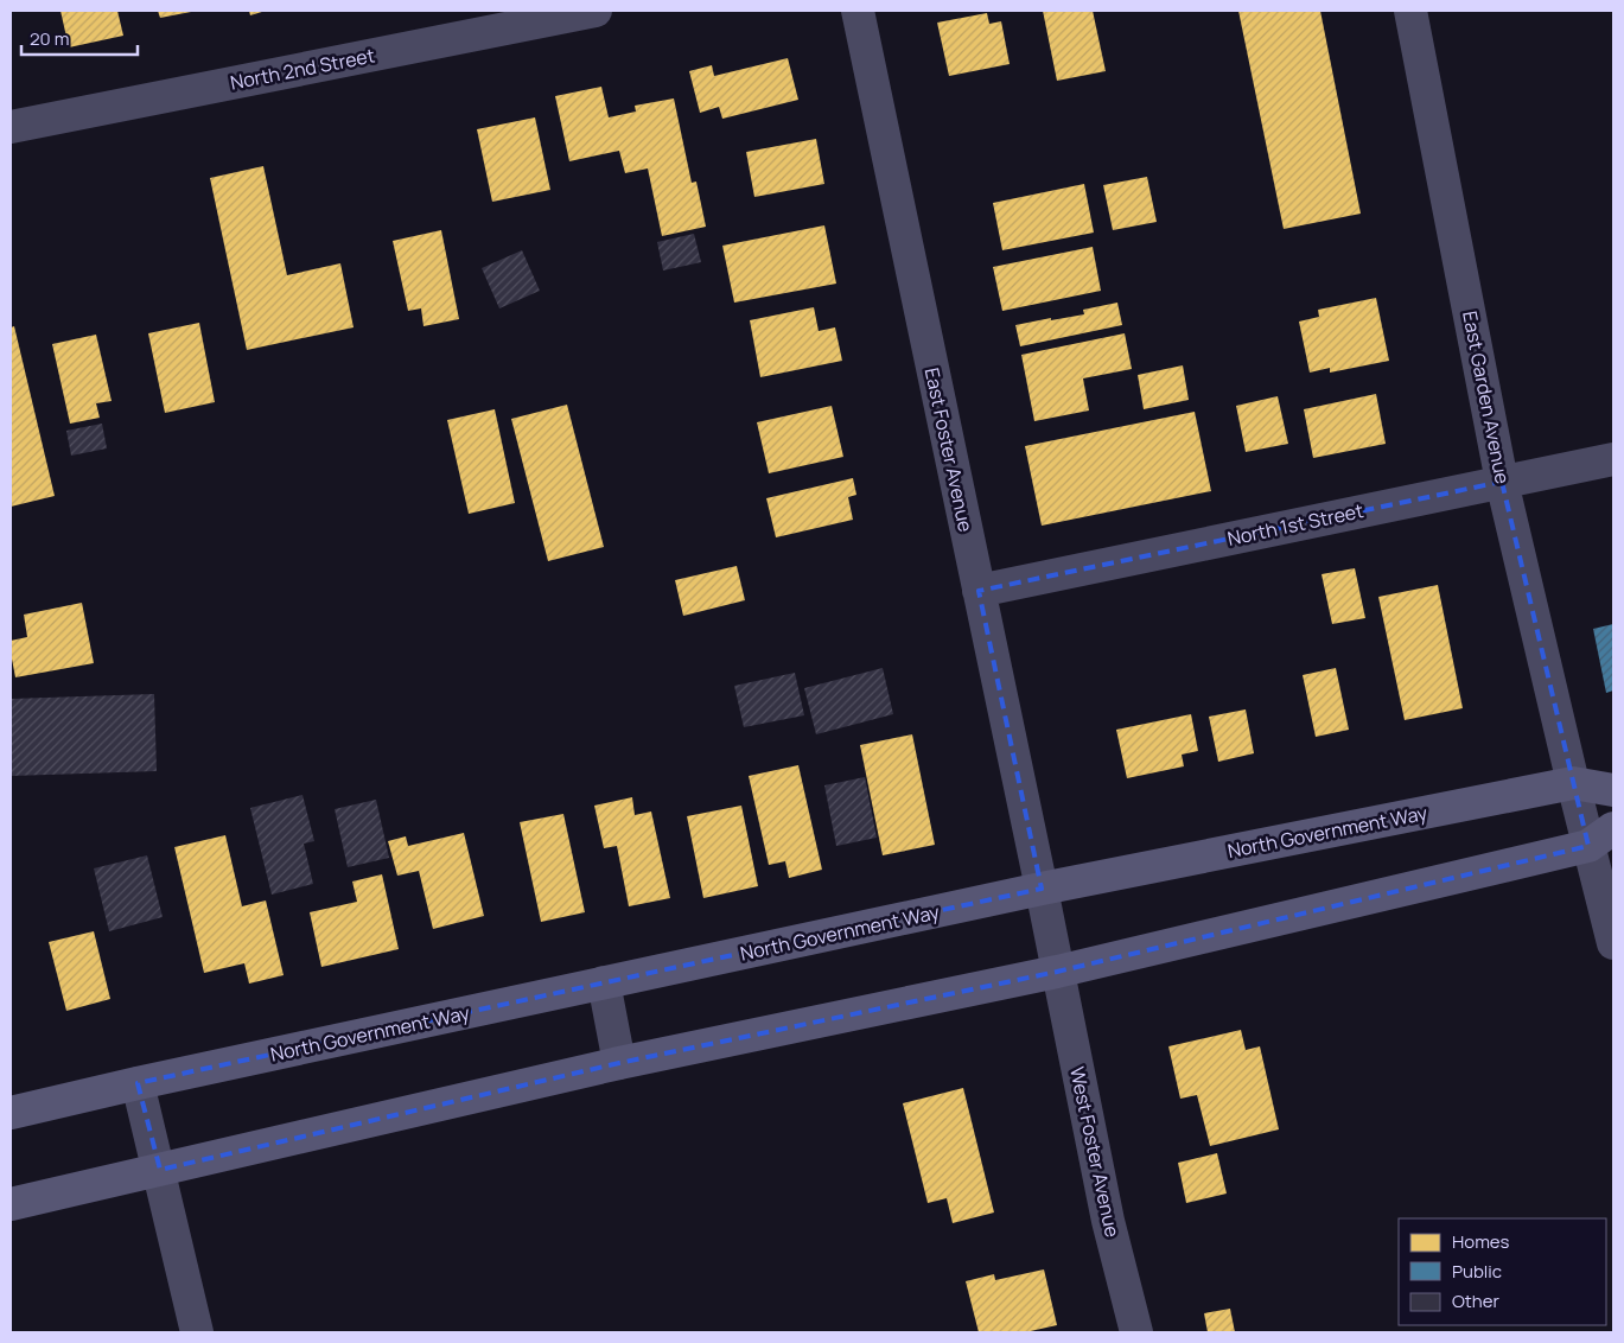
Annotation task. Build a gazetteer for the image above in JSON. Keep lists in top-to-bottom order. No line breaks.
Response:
{"streets":{"main road":["North Government Way"],"street":["North 2nd Street","East Garden Avenue","East Foster Avenue","North 1st Street","West Foster Avenue"]},"crossings":[["East Garden Avenue","North 1st Street"],["East Garden Avenue","North Government Way"],["East Foster Avenue","North 1st Street"],["East Foster Avenue","North Government Way"]],"legend":["Homes","Public","Other"],"scale_bar":"20 m"}
